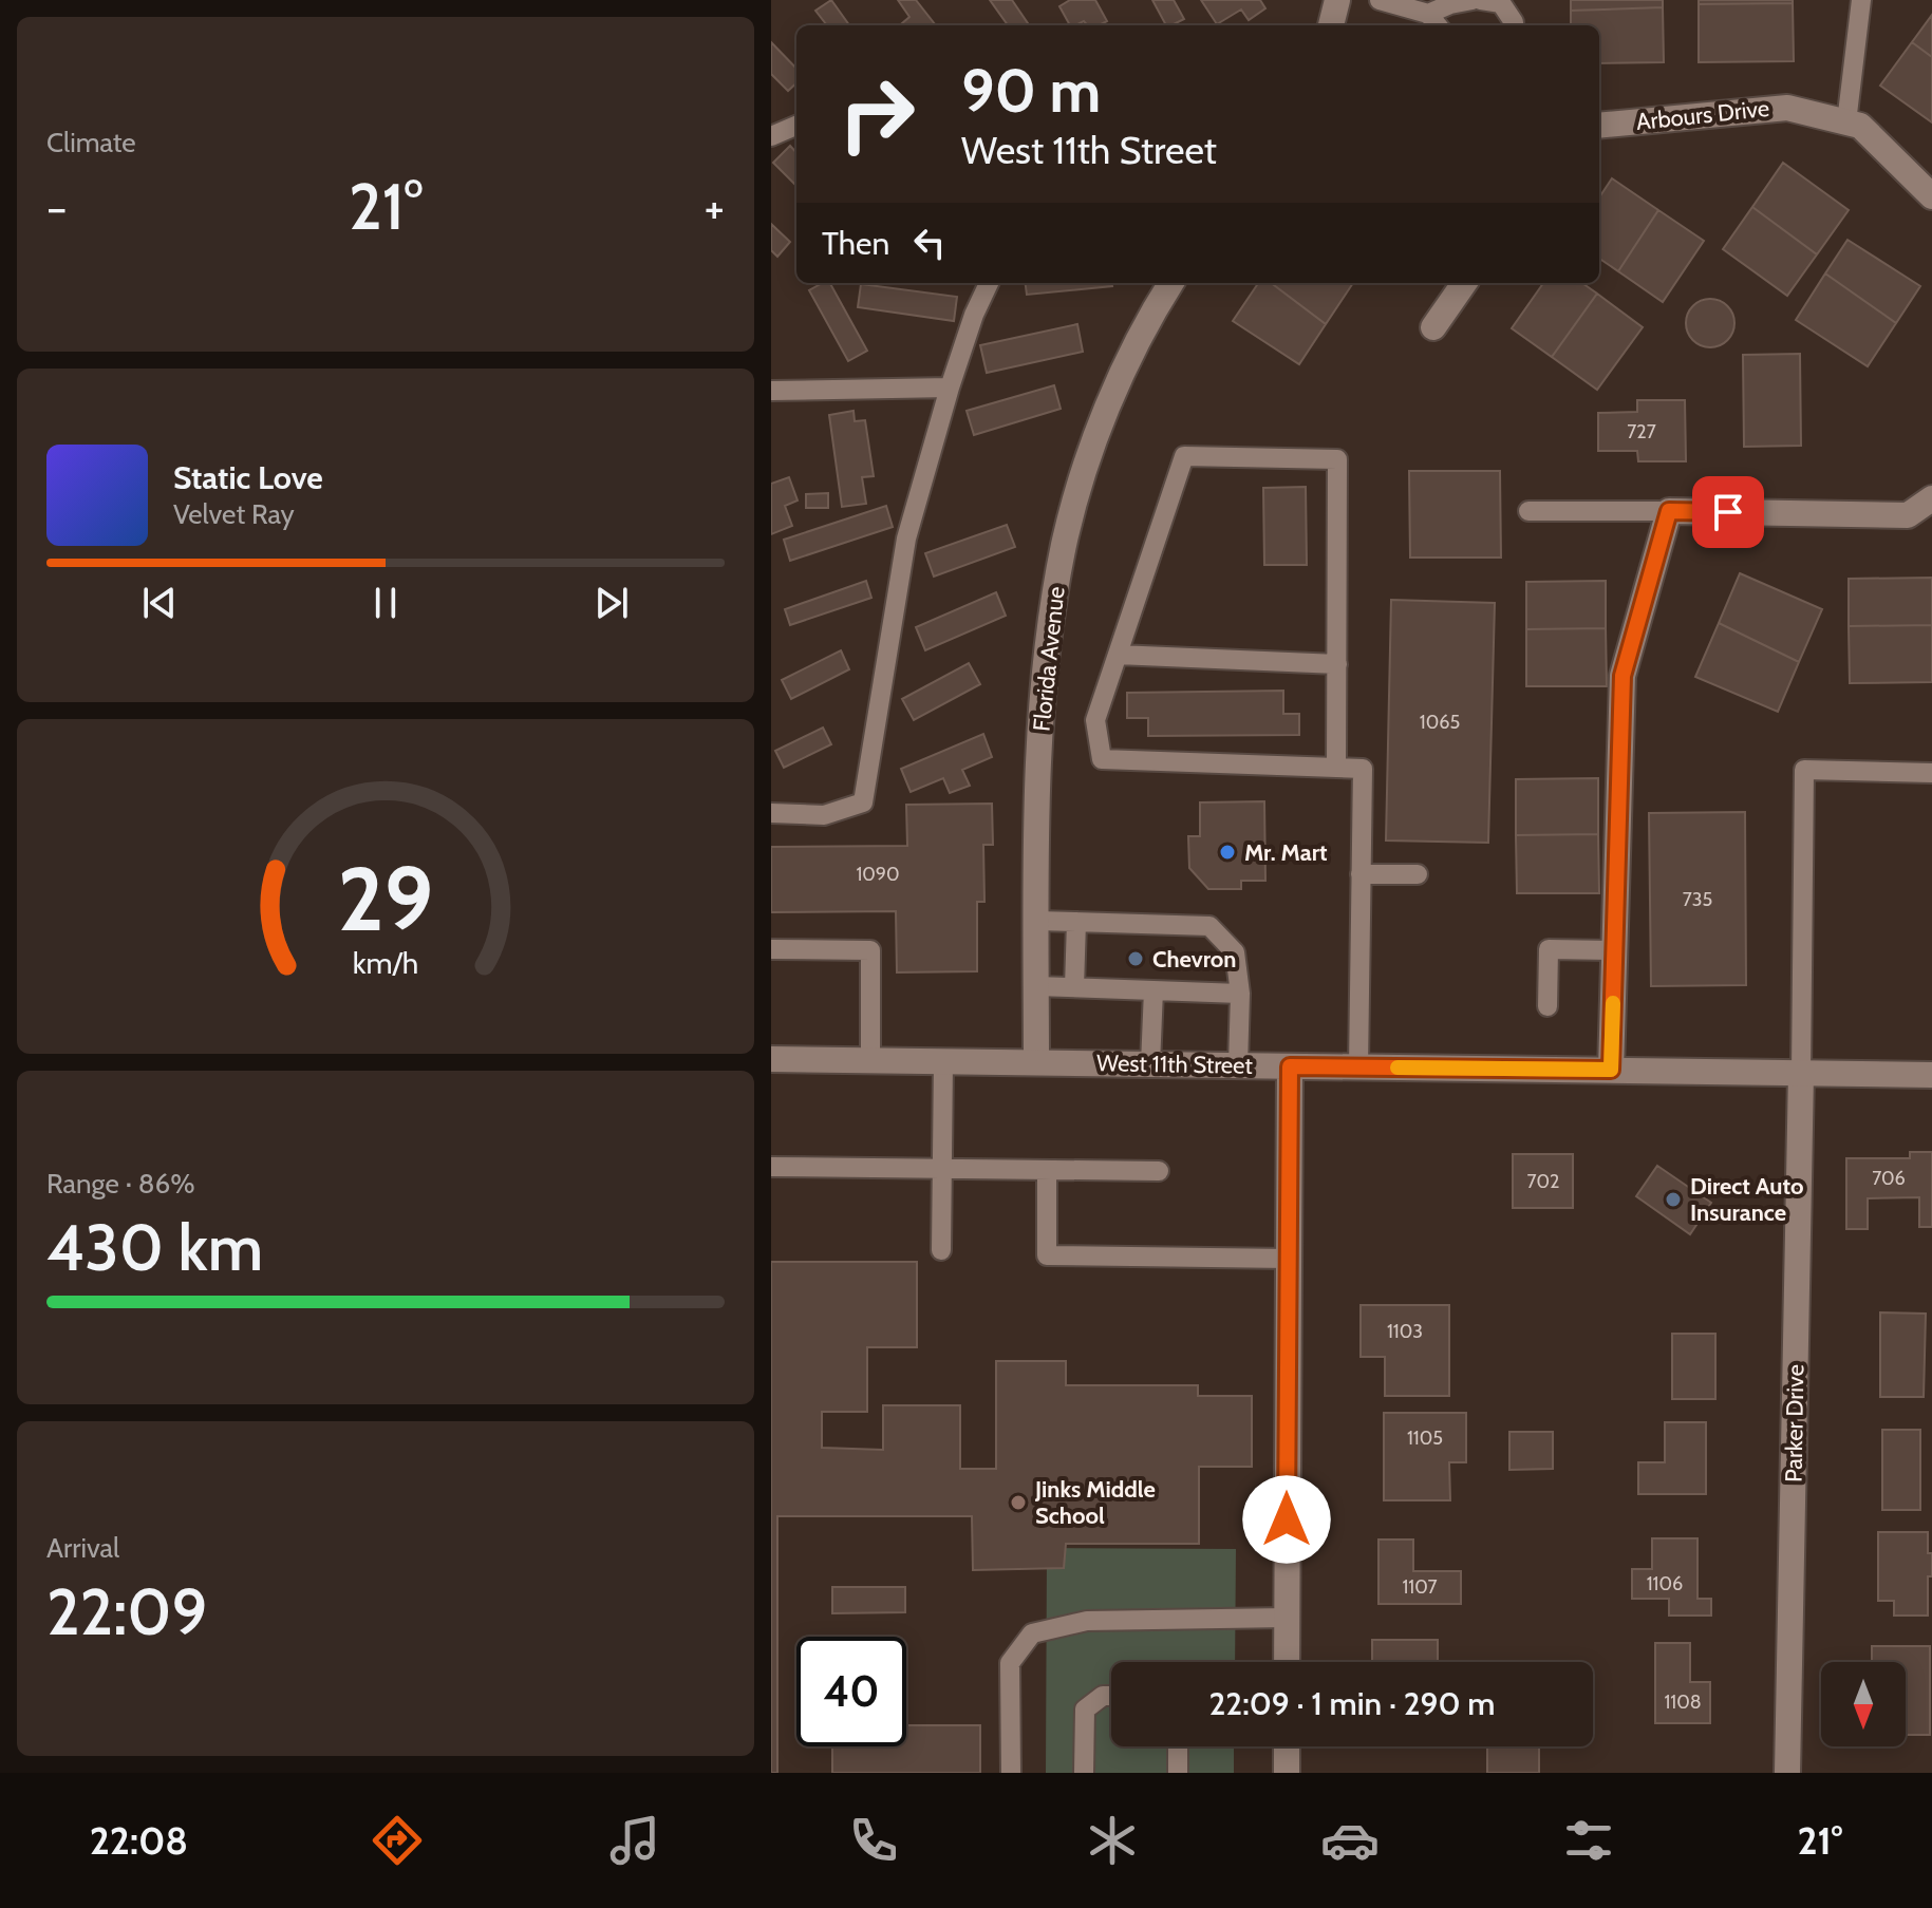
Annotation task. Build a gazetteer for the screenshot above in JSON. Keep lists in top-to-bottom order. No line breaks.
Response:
{"streets":{"street":["Arbours Drive","Florida Avenue","West 11th Street","Parker Drive"]},"crossings":[["Florida Avenue","West 11th Street"],["West 11th Street","Parker Drive"]],"places":["Mr. Mart","Chevron","Direct Auto Insurance","Jinks Middle School"],"house_numbers":["727","1065","1090","735","706","702","1103","1105","1106","1107","1108"],"north":"bottom","page":{"tile":["Climate",["Range · 86%","430 km"],["Arrival","22:09"]],"turn":["90 m","West 11th Street"],"heat":["−","21°","+"],"then":"Then","song":["Static Love","Velvet Ray"],"limit":"40","trip":"22:09 · 1 min · 290 m","tabs":["22:08","21°"],"gauge":["29","km/h"]}}
